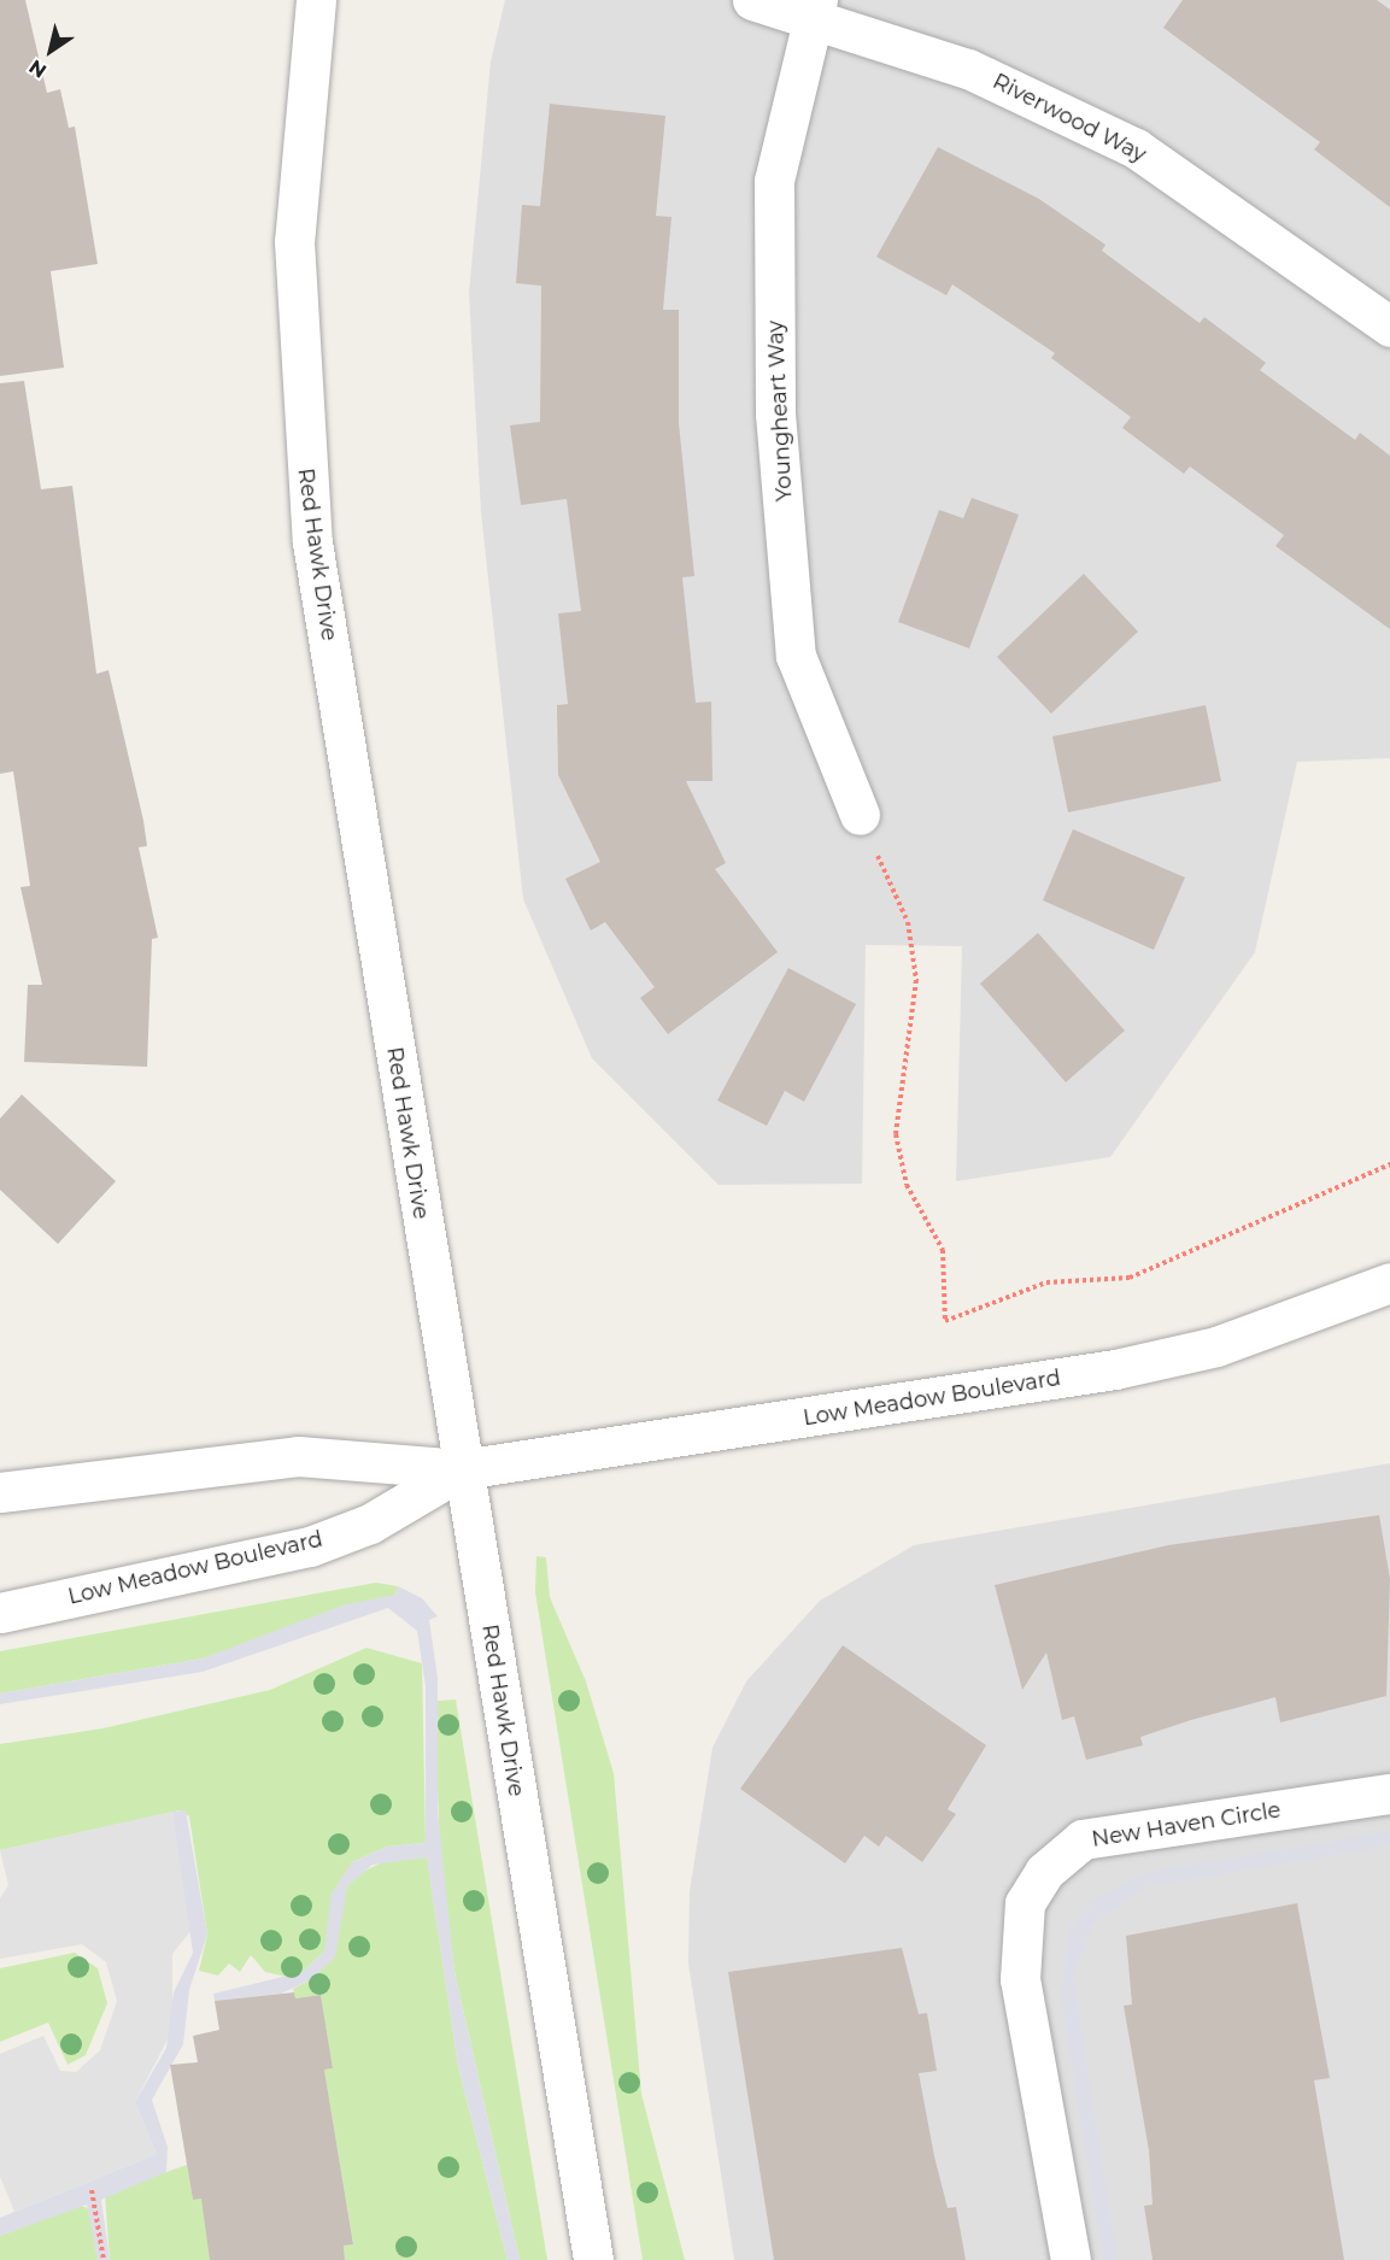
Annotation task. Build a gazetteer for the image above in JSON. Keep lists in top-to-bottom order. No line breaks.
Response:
{"streets":{"street":["Riverwood Way","Youngheart Way","Red Hawk Drive","Low Meadow Boulevard","New Haven Circle"]},"crossings":[["Riverwood Way","Youngheart Way"],["Red Hawk Drive","Low Meadow Boulevard"]],"north":"bottom left"}
